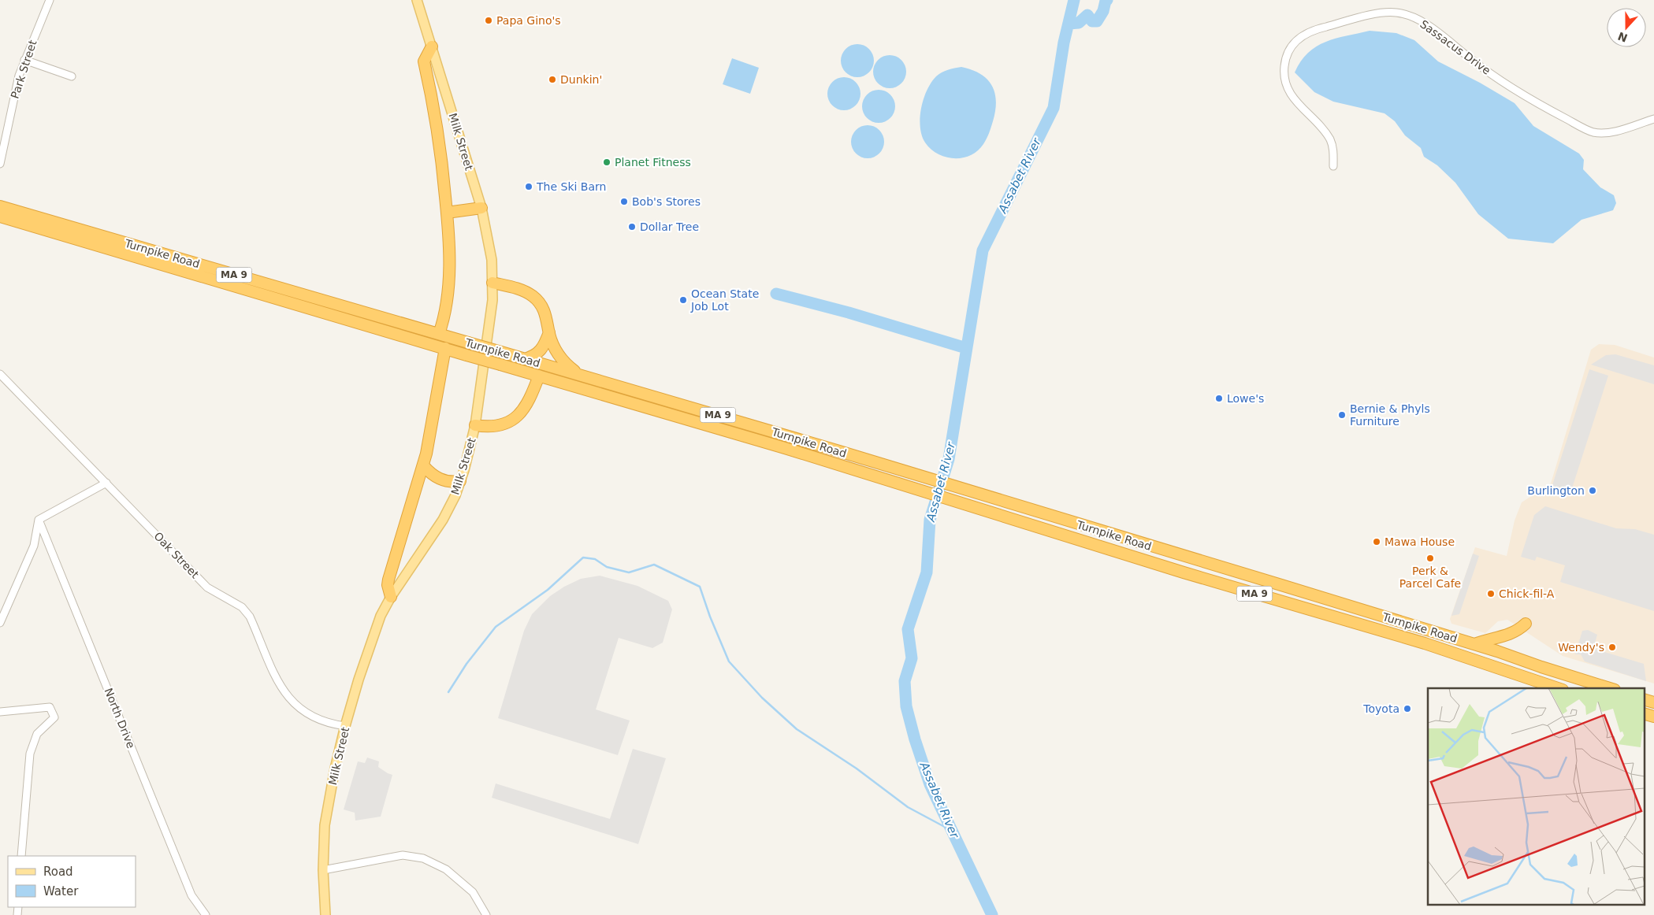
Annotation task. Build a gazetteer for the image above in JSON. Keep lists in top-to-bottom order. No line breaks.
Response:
{"streets":{"highway":["Turnpike Road","MA 9"],"main road":["Milk Street"],"street":["Sassacus Drive","Park Street","Oak Street","North Drive"]},"crossings":[["Milk Street","Oak Street"]],"water":["Assabet River"],"places":["Papa Gino's","Dunkin'","Planet Fitness","The Ski Barn","Bob's Stores","Dollar Tree","Ocean State Job Lot","Lowe's","Bernie & Phyls Furniture","Burlington","Mawa House","Perk & Parcel Cafe","Chick-fil-A","Wendy's","Toyota"],"legend":["Road","Water"],"north":"bottom"}
